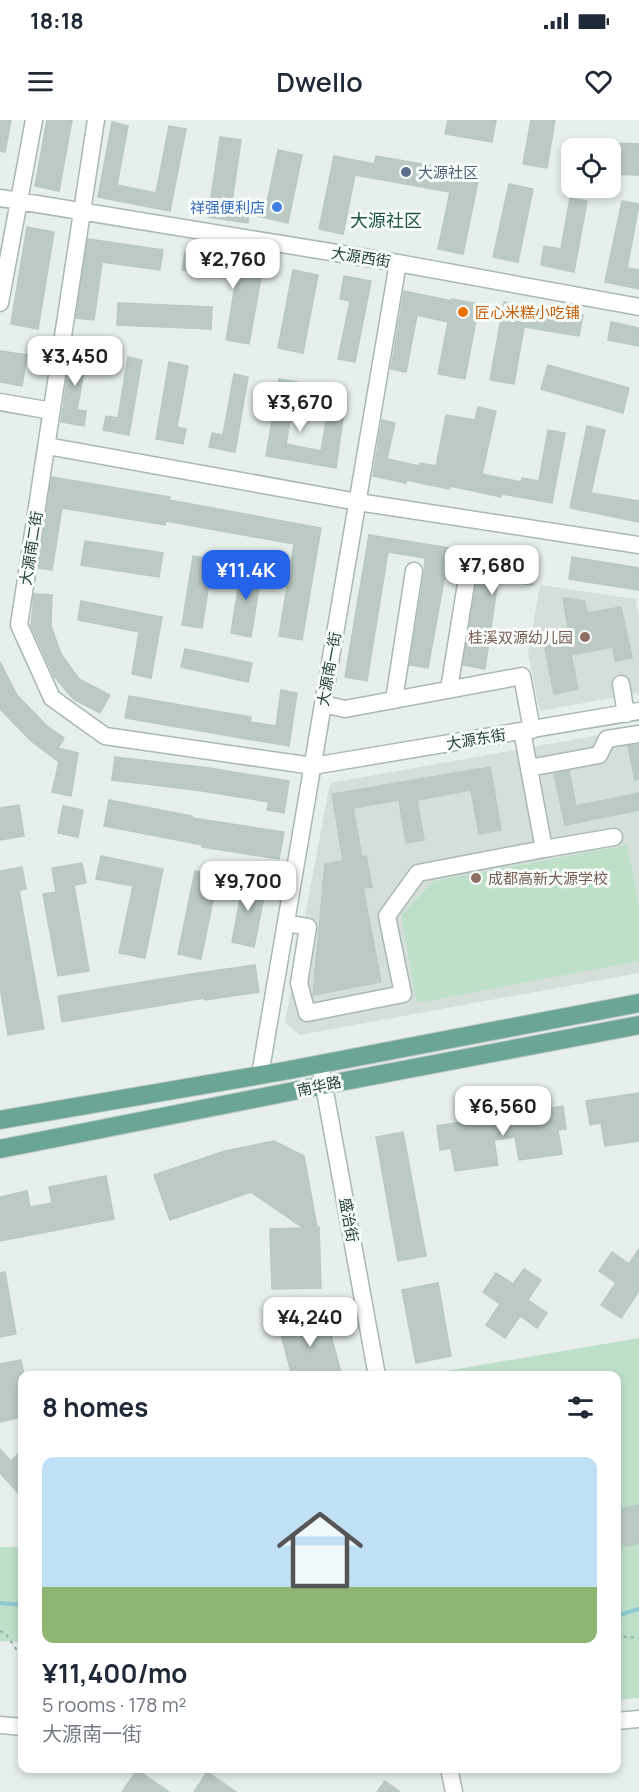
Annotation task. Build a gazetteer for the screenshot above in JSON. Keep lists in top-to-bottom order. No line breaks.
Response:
{"streets":{"main road":["南华路"],"street":["大源西街","大源南二街","大源南一街","大源东街","盛治街"]},"crossings":[["大源西街","大源南二街"],["大源西街","大源南一街"],["大源南二街","大源南一街"],["大源南二街","大源东街"],["大源南一街","大源东街"],["大源南一街","南华路"],["南华路","盛治街"]],"districts":["大源社区"],"places":["大源社区","祥强便利店","匠心米糕小吃铺","桂溪双源幼儿园","成都高新大源学校"],"page":{"status":"18:18","header":"Dwello","price":["¥2,760","¥3,450","¥3,670","¥7,680","¥11.4K","¥9,700","¥6,560","¥4,240"],"heading":"8 homes","list":[{"name":"¥11,400/mo","note":"5 rooms · 178 m² · 大源南一街"}]}}
